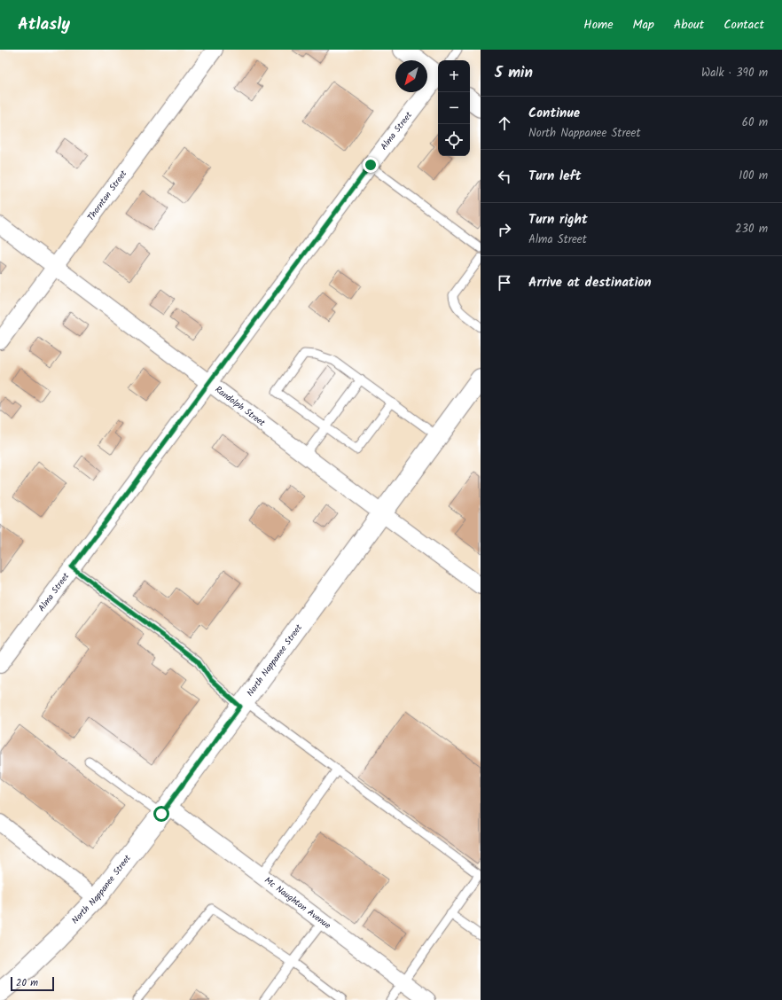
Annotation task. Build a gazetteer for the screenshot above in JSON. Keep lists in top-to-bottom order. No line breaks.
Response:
{"streets":{"main road":["North Nappanee Street"],"street":["Alma Street","Thornton Street","Randolph Street","Mc Naughton Avenue"]},"crossings":[["Alma Street","Randolph Street"],["Thornton Street","Randolph Street"],["Randolph Street","North Nappanee Street"],["North Nappanee Street","Mc Naughton Avenue"]],"scale_bar":"20 m","north":"bottom left","page":{"header":"Atlasly","nav":["Home","Map","About","Contact"],"heading":["5 min","Walk · 390 m"],"map_buttons":["+","−"],"list":[["Continue","North Nappanee Street","60 m"],["Turn left","100 m"],["Turn right","Alma Street","230 m"],"Arrive at destination"],"scale":"20 m"}}
